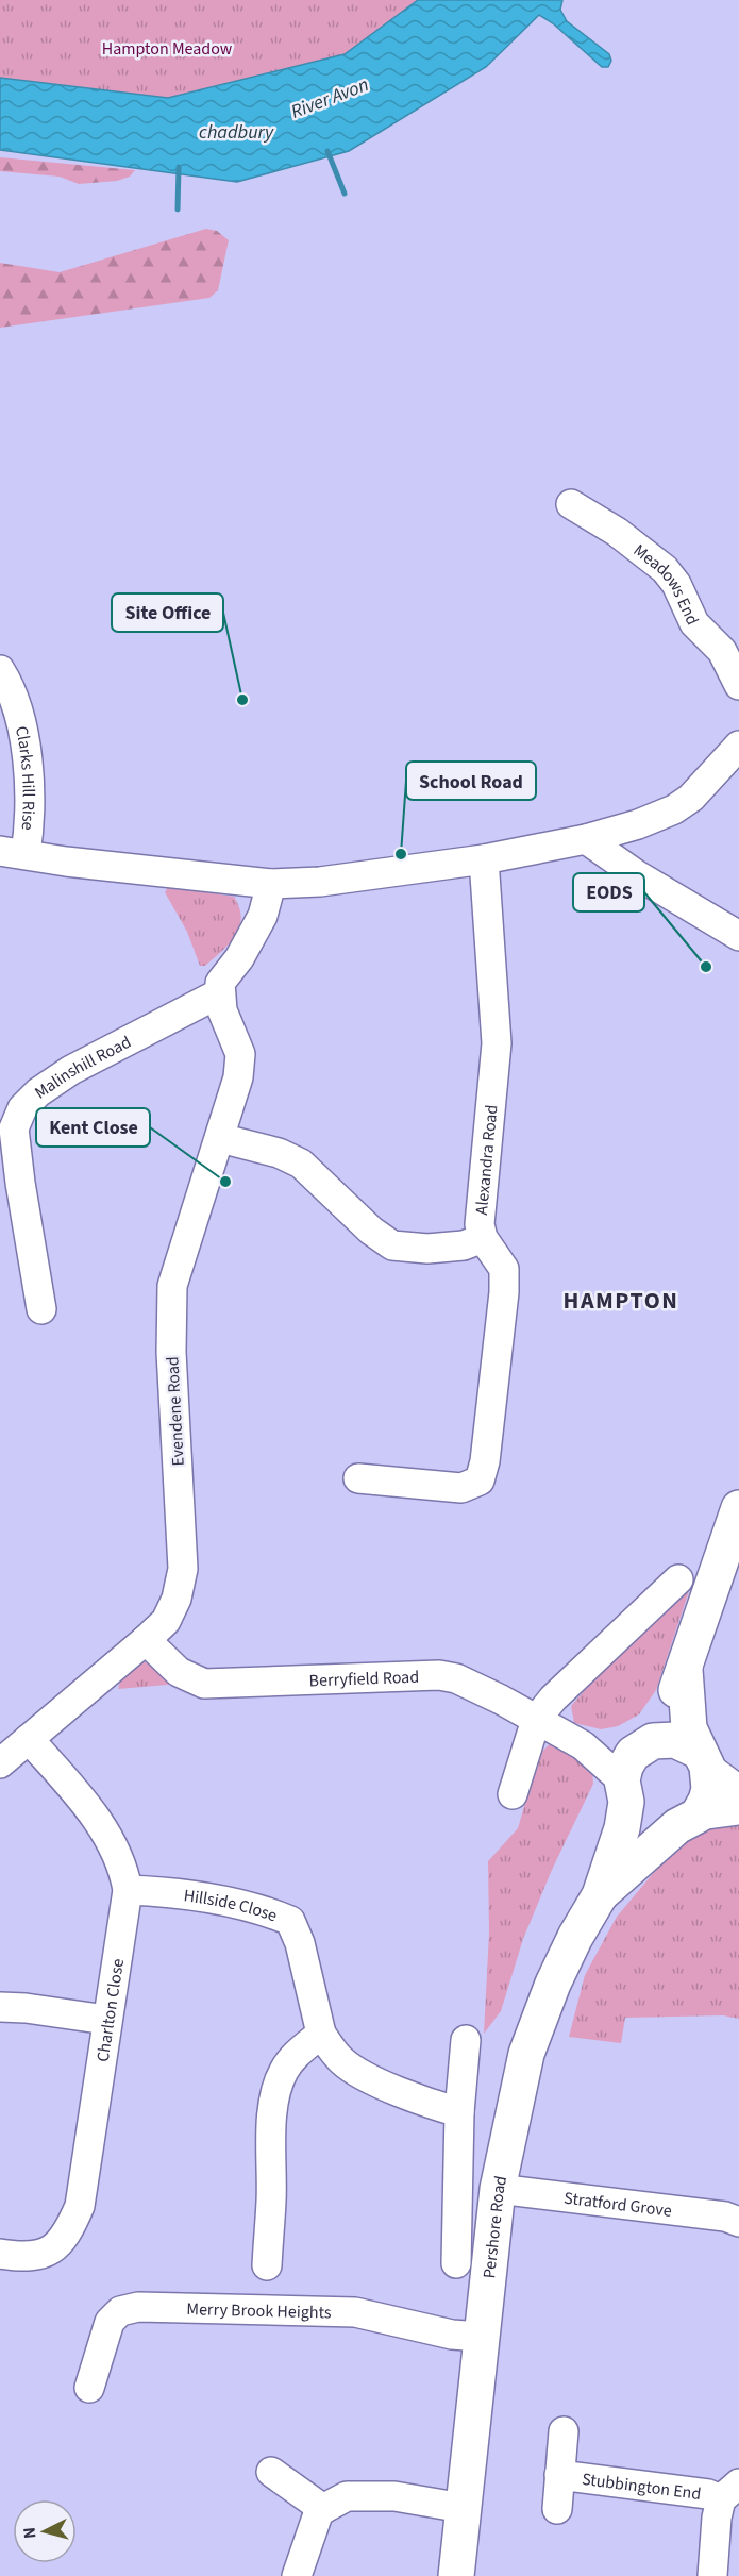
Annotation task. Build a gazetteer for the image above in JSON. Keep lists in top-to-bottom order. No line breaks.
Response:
{"streets":{"main road":["Pershore Road"],"street":["Meadows End","Clarks Hill Rise","Malinshill Road","Alexandra Road","Evendene Road","Berryfield Road","Hillside Close","Charlton Close","Stratford Grove","Merry Brook Heights","Stubbington End"]},"crossings":[["Malinshill Road","Evendene Road"],["Evendene Road","Berryfield Road"],["Evendene Road","Charlton Close"],["Berryfield Road","Pershore Road"],["Hillside Close","Charlton Close"],["Stratford Grove","Pershore Road"],["Pershore Road","Merry Brook Heights"]],"districts":["HAMPTON"],"water":["River Avon","chadbury"],"parks":["Hampton Meadow"],"places":["Site Office","School Road","EODS","Kent Close"],"north":"left"}
